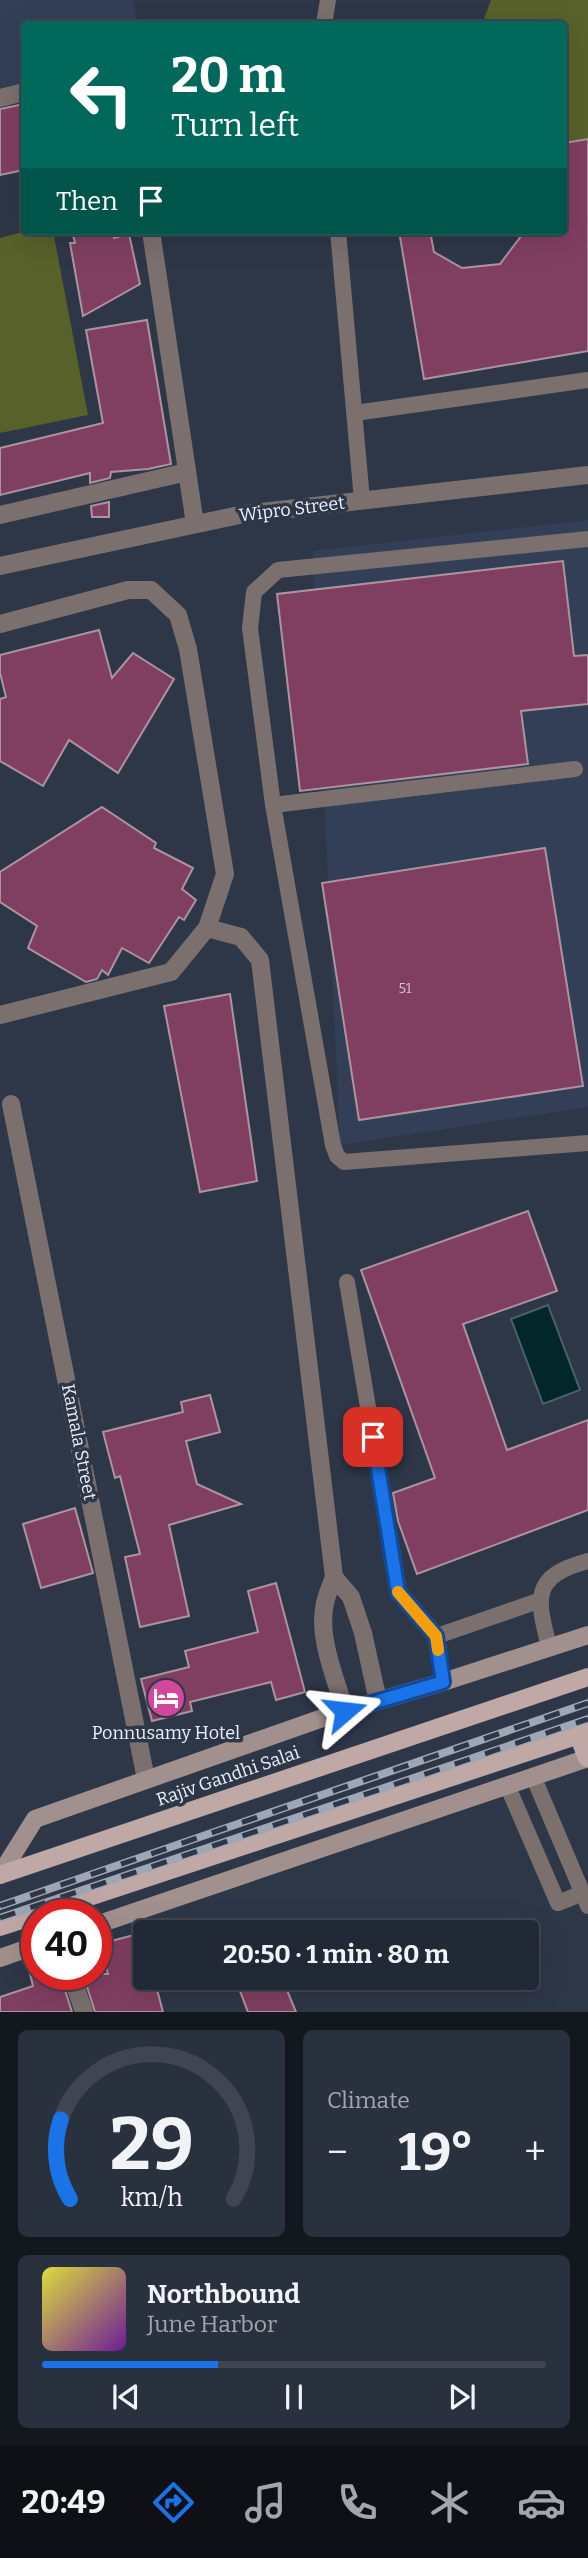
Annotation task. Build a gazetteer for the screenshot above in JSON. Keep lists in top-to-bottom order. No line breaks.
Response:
{"streets":{"main road":["Rajiv Gandhi Salai"],"street":["Wipro Street","Kamala Street"]},"places":{"hotel":["Ponnusamy Hotel"]},"house_numbers":["51"],"page":{"turn":["20 m","Turn left"],"then":"Then","limit":"40","trip":"20:50 · 1 min · 80 m","tile":"Climate","heat":["−","19°","+"],"song":["Northbound","June Harbor"],"tabs":"20:49","gauge":["29","km/h"]}}
